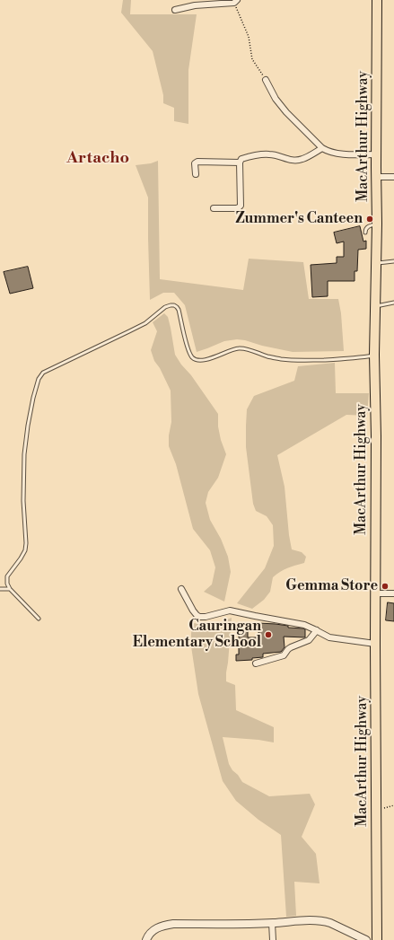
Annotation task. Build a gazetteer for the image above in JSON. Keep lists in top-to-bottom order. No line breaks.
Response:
{"streets":{"highway":["MacArthur Highway"]},"districts":["Artacho"],"places":["Zummer's Canteen","Gemma Store","Cauringan Elementary School"]}
